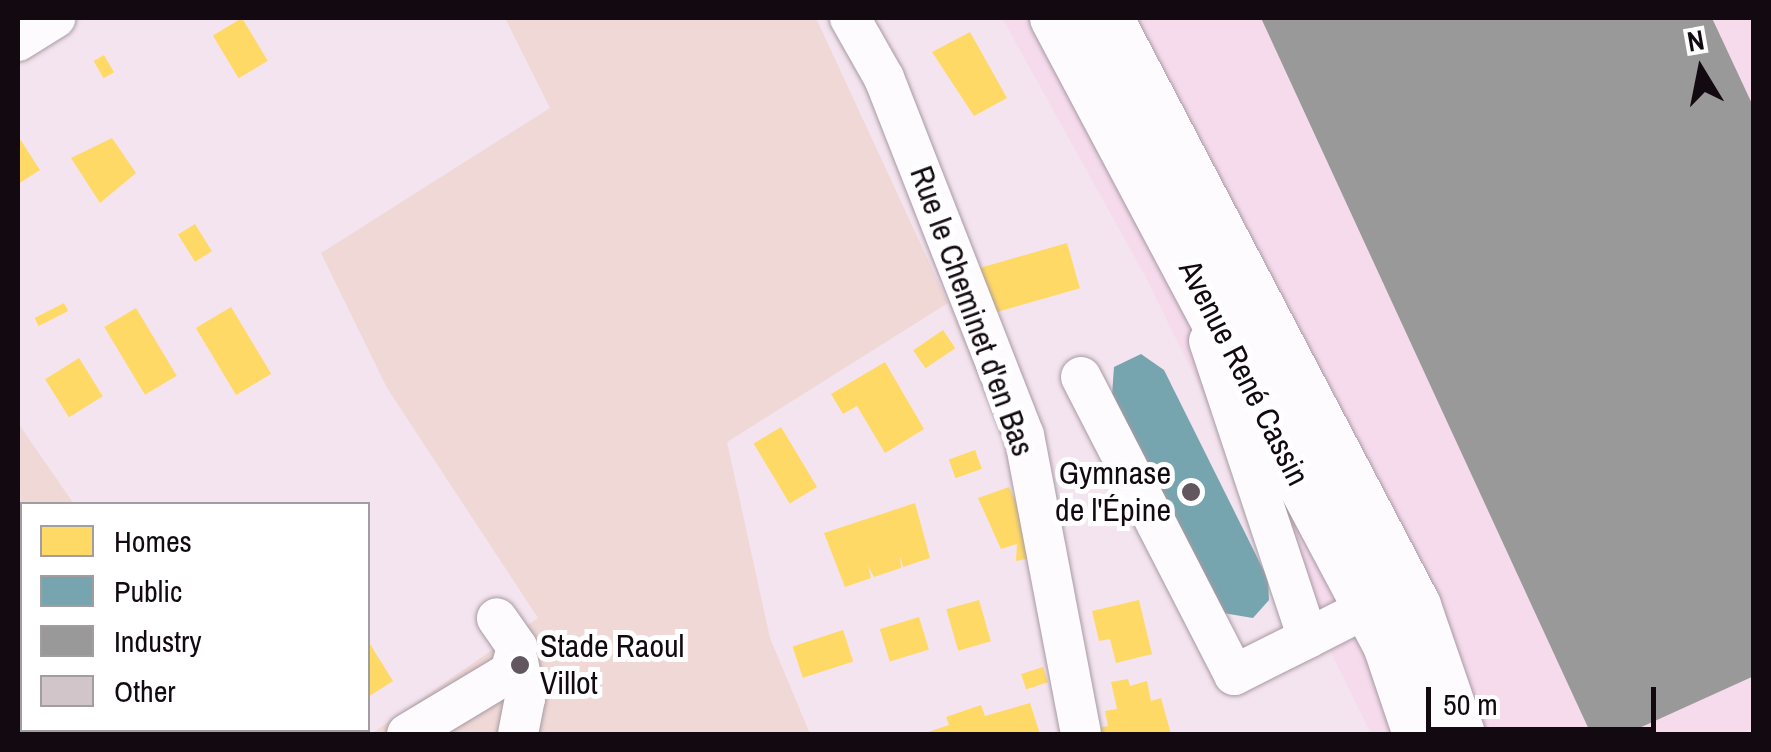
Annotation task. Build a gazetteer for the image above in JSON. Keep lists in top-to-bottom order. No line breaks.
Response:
{"streets":{"main road":["Avenue René Cassin"],"street":["Rue le Cheminet d'en Bas"]},"places":["Gymnase de l'Épine","Stade Raoul Villot"],"legend":["Homes","Public","Industry","Other"],"scale_bar":"50 m","north":"top"}
